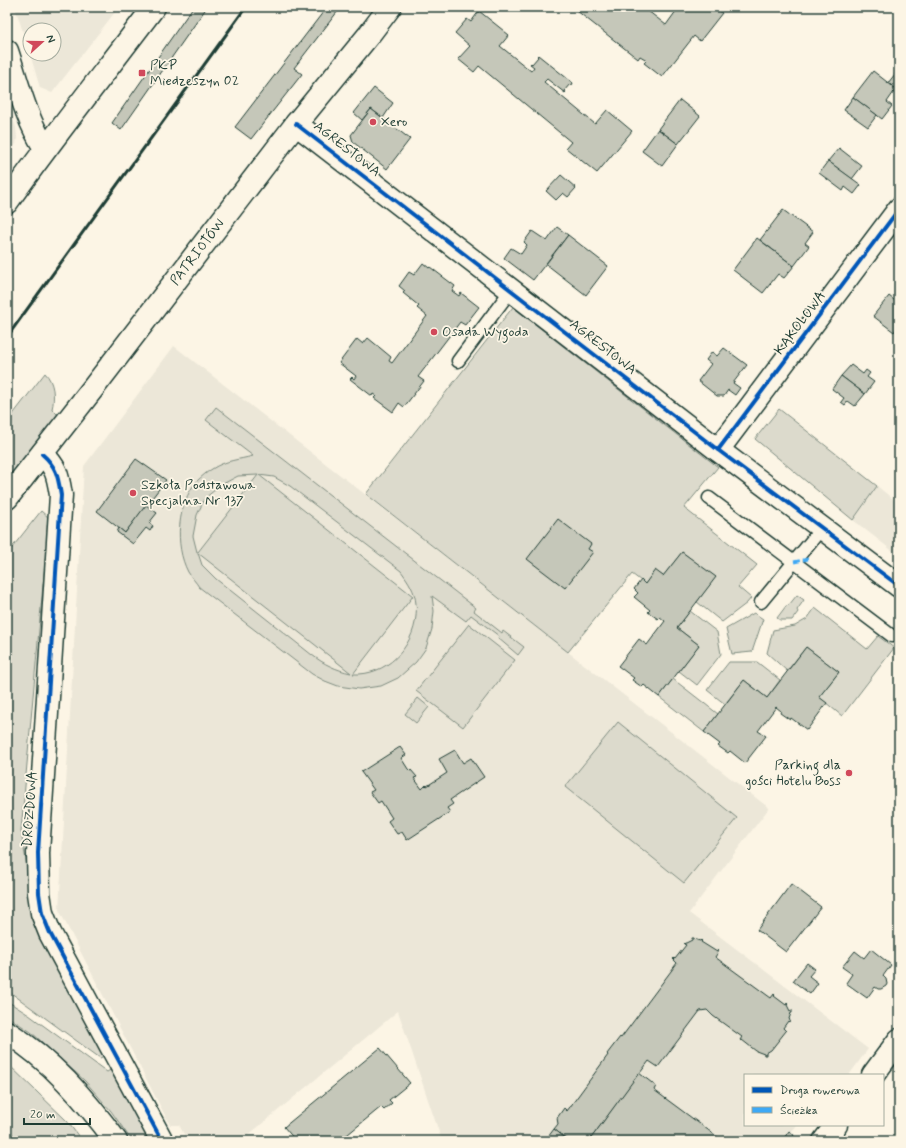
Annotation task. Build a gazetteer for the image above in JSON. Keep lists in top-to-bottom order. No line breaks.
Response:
{"streets":{"street":["AGRESTOWA","PATRIOTÓW","KĄKOLOWA","DROZDOWA"]},"crossings":[["AGRESTOWA","PATRIOTÓW"],["AGRESTOWA","KĄKOLOWA"],["PATRIOTÓW","DROZDOWA"]],"places":{"transit":["PKP Miedzeszyn 02"],"other":["Xero","Osada Wygoda","Szkoła Podstawowa Specjalna Nr 137","Parking dla gości Hotelu Boss"]},"legend":["Droga rowerowa","Ścieżka"],"scale_bar":"20 m","north":"right"}
